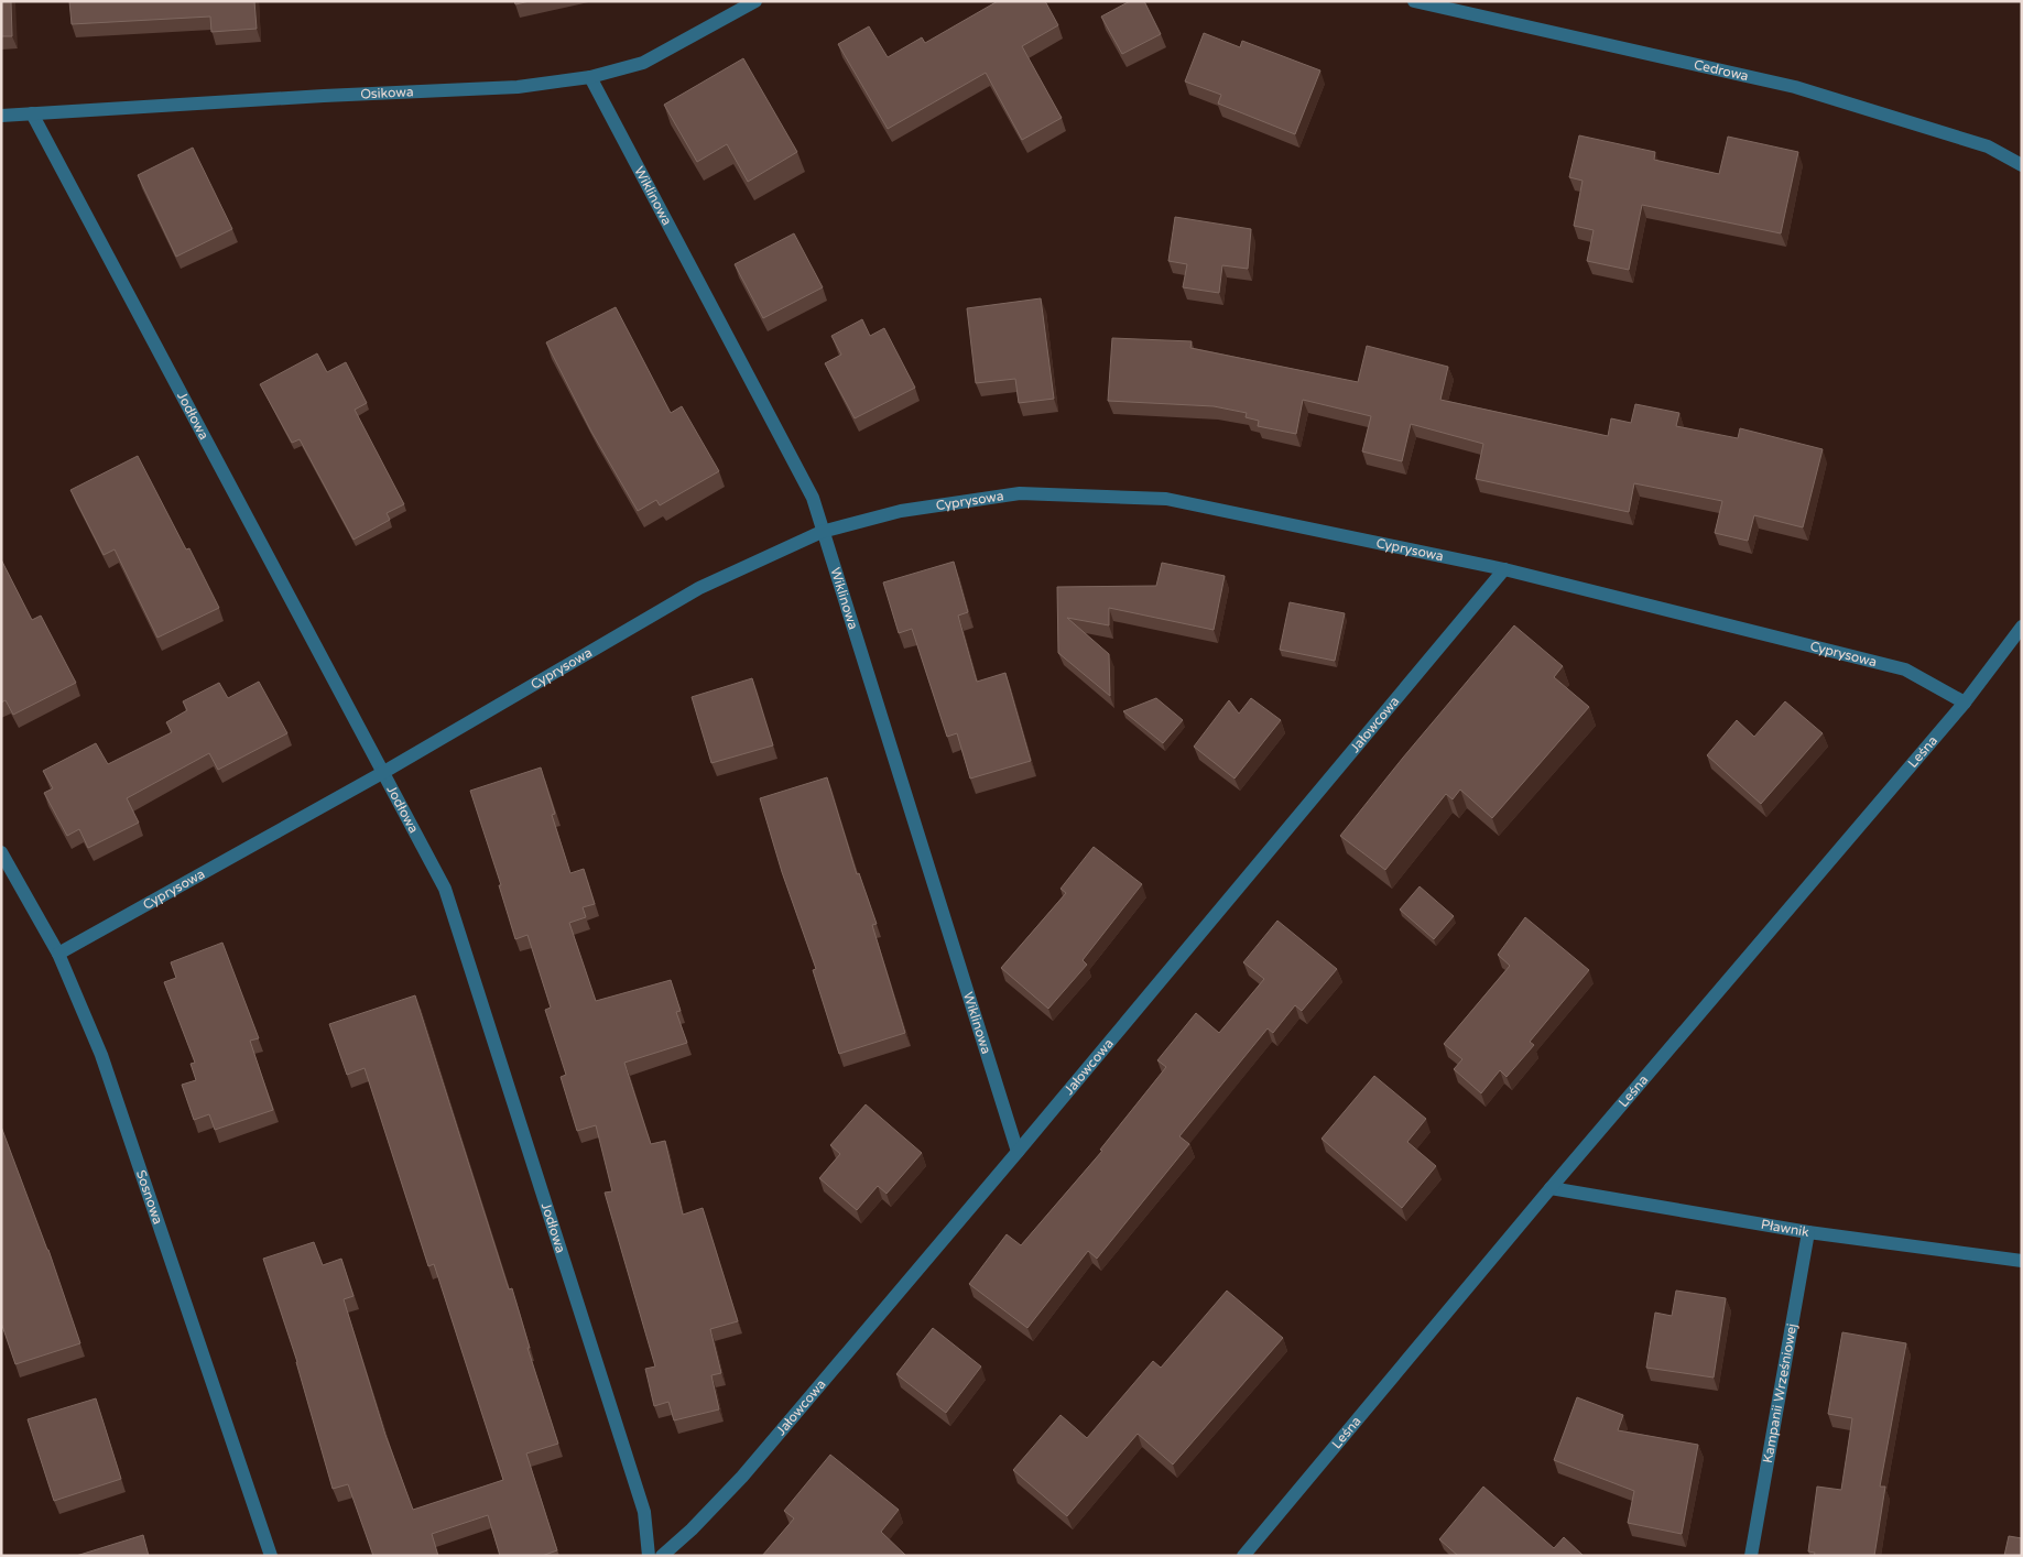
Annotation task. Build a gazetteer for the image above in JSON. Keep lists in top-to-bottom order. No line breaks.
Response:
{"streets":{"street":["Cedrowa","Osikowa","Wiklinowa","Jodłowa","Cyprysowa","Jałowcowa","Leśna","Sosnowa","Pławnik","Kampanii Wrześniowej"]},"crossings":[["Osikowa","Wiklinowa"],["Osikowa","Jodłowa"],["Wiklinowa","Cyprysowa"],["Wiklinowa","Jałowcowa"],["Jodłowa","Cyprysowa"],["Cyprysowa","Jałowcowa"],["Cyprysowa","Leśna"],["Cyprysowa","Sosnowa"],["Leśna","Pławnik"],["Pławnik","Kampanii Wrześniowej"]]}
